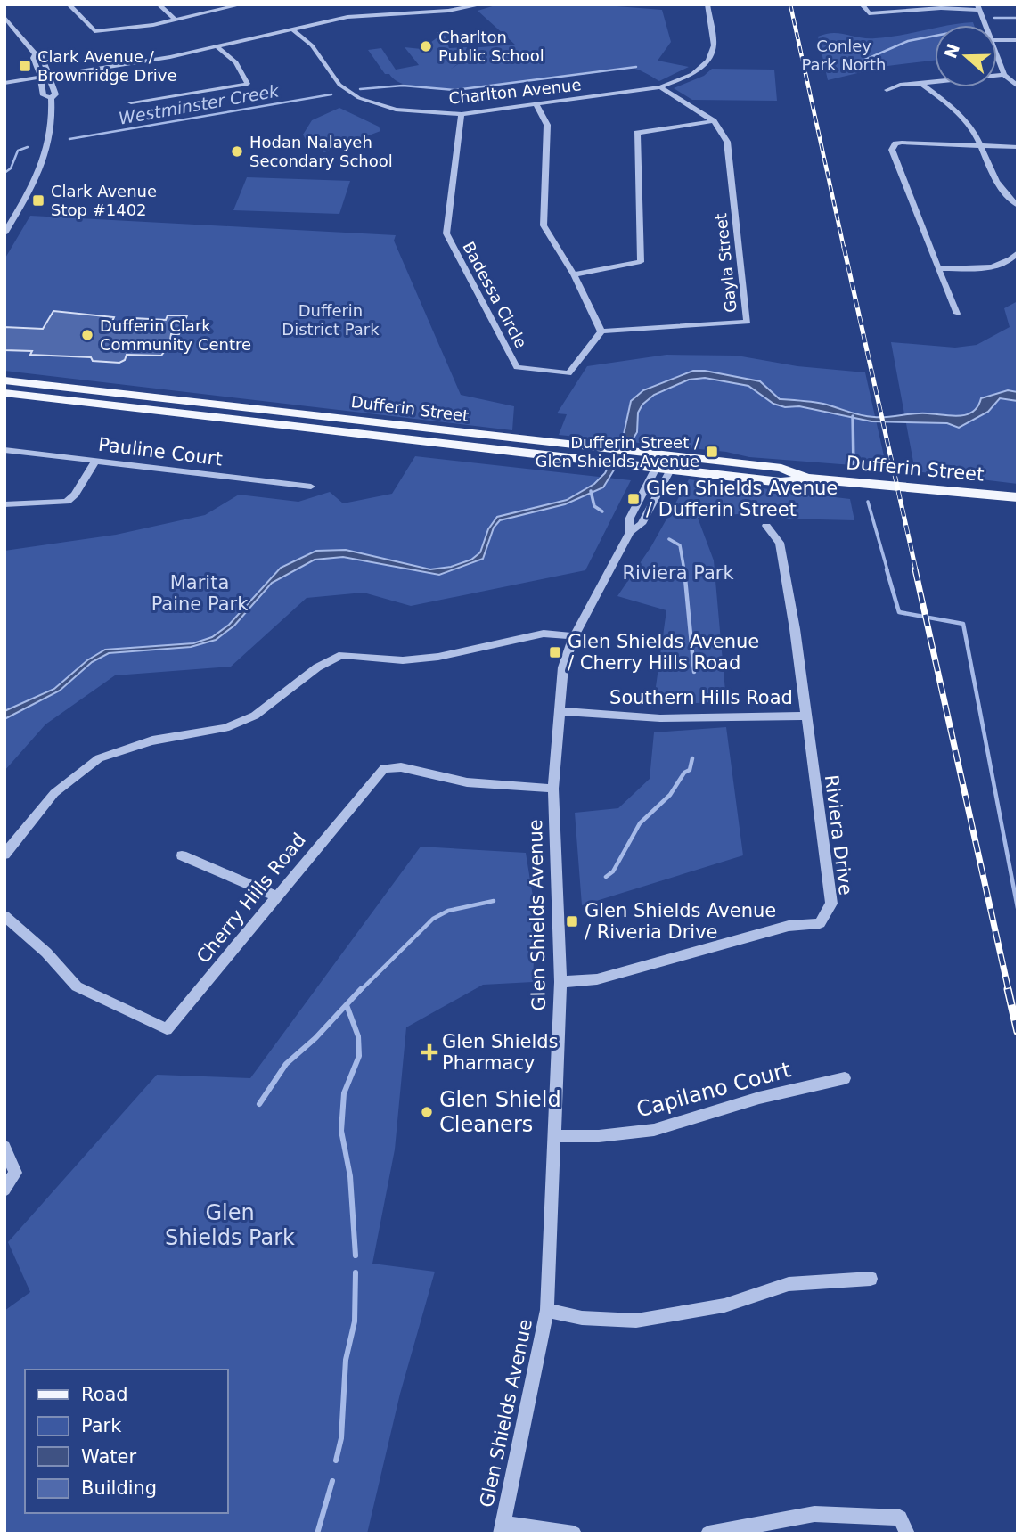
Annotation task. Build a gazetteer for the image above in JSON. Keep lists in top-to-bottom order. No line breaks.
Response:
{"streets":{"main road":["Dufferin Street"],"street":["Charlton Avenue","Gayla Street","Badessa Circle","Pauline Court","Southern Hills Road","Riviera Drive","Cherry Hills Road","Glen Shields Avenue","Capilano Court"]},"crossings":[["Charlton Avenue","Badessa Circle"],["Gayla Street","Badessa Circle"],["Dufferin Street","Glen Shields Avenue"],["Southern Hills Road","Riviera Drive"],["Southern Hills Road","Glen Shields Avenue"],["Riviera Drive","Glen Shields Avenue"],["Cherry Hills Road","Glen Shields Avenue"],["Glen Shields Avenue","Capilano Court"]],"water":["Westminster Creek"],"parks":["Conley Park North","Dufferin District Park","Riviera Park","Marita Paine Park","Glen Shields Park"],"places":{"other":["Charlton Public School","Hodan Nalayeh Secondary School","Dufferin Clark Community Centre","Glen Shield Cleaners"],"transit":["Clark Avenue / Brownridge Drive","Clark Avenue Stop #1402","Dufferin Street / Glen Shields Avenue","Glen Shields Avenue / Dufferin Street","Glen Shields Avenue / Cherry Hills Road","Glen Shields Avenue / Riveria Drive"],"health":["Glen Shields Pharmacy"]},"legend":["Road","Park","Water","Building"],"north":"left"}
